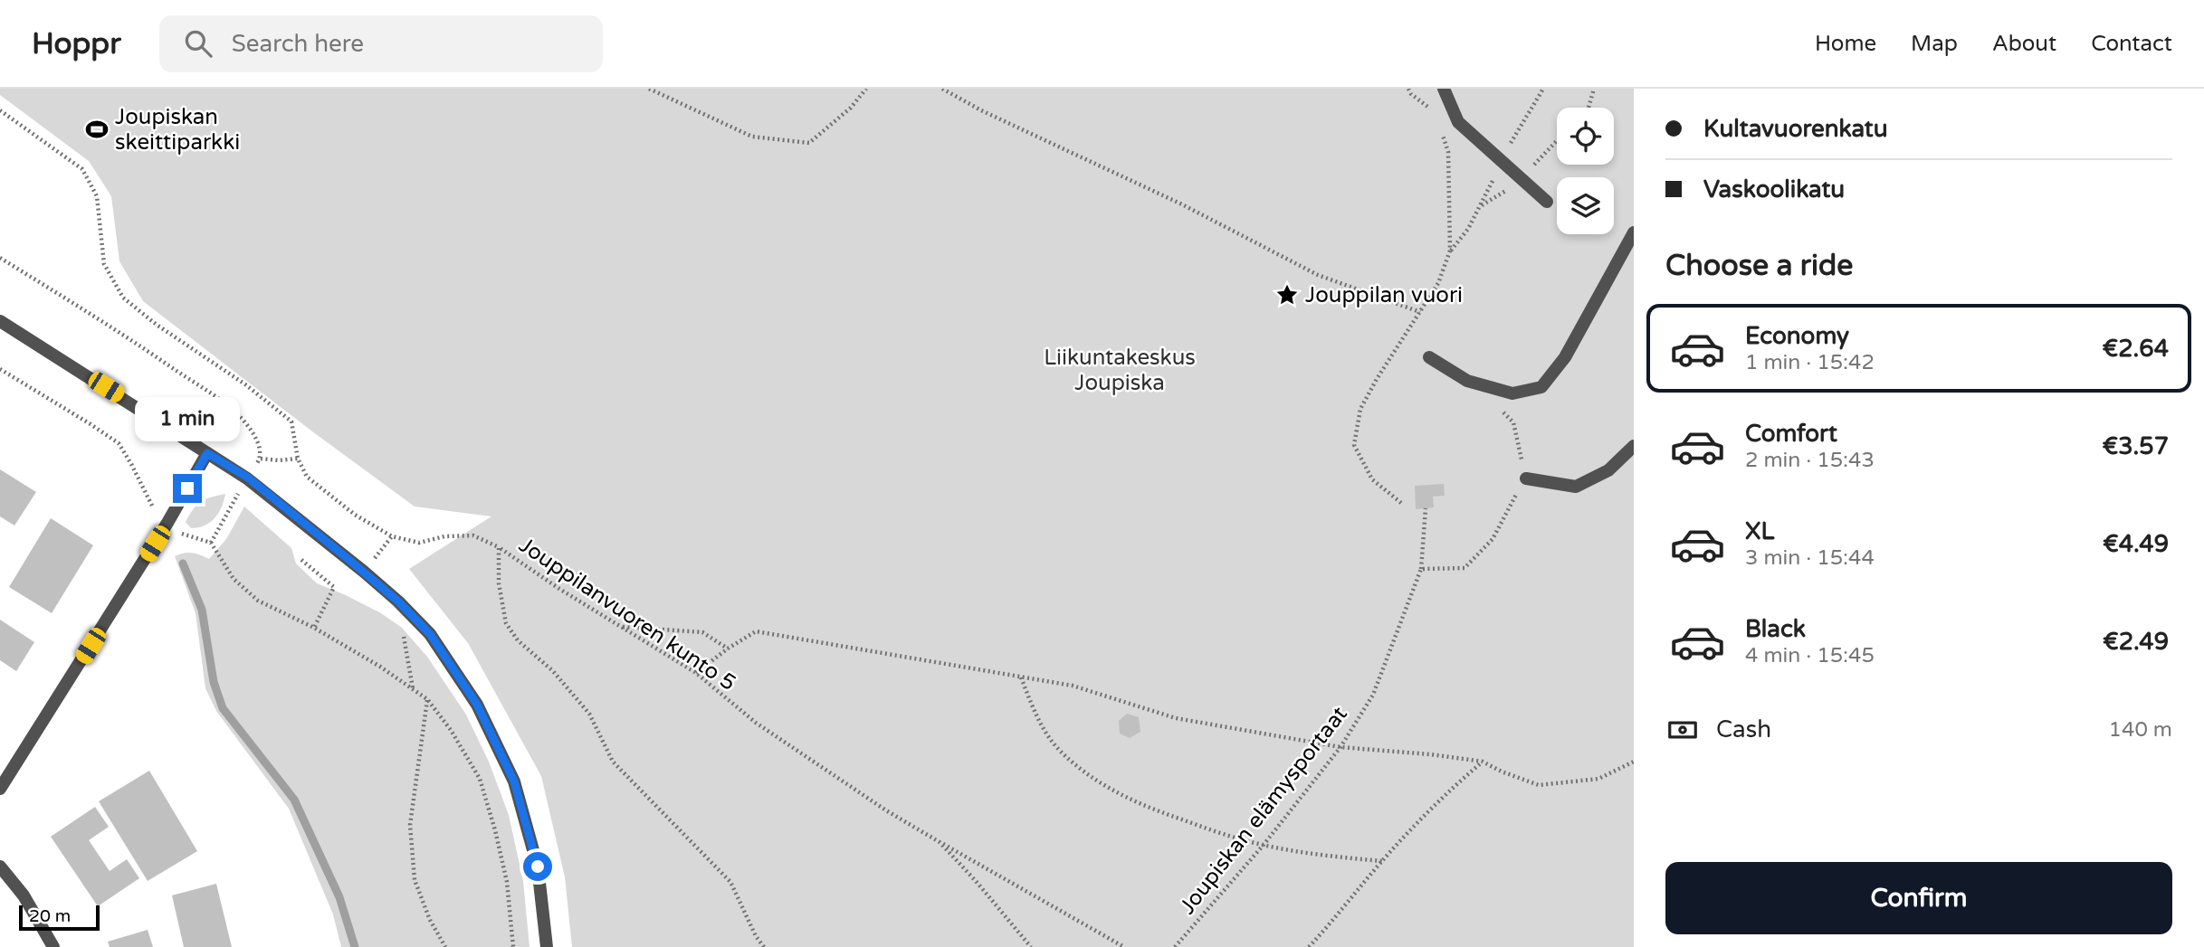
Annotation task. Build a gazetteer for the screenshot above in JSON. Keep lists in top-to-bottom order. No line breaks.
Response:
{"streets":{"path":["Jouppilanvuoren kunto 5","Joupiskan elämysportaat"]},"parks":["Liikuntakeskus Joupiska"],"places":{"sports":["Joupiskan skeittiparkki"],"place":["Jouppilan vuori"]},"scale_bar":"20 m","page":{"header":"Hoppr","search":"Search here","nav":["Home","Map","About","Contact"],"banner":["Kultavuorenkatu","Vaskoolikatu"],"heading":"Choose a ride","list":[{"name":"Economy","note":"1 min · 15:42","value":"€2.64"},{"name":"Comfort","note":"2 min · 15:43","value":"€3.57"},{"name":"XL","note":"3 min · 15:44","value":"€4.49"},{"name":"Black","note":"4 min · 15:45","value":"€2.49"}],"bubble":"1 min","pay":["Cash","140 m"],"buttons":"Confirm","scale":"20 m"}}
